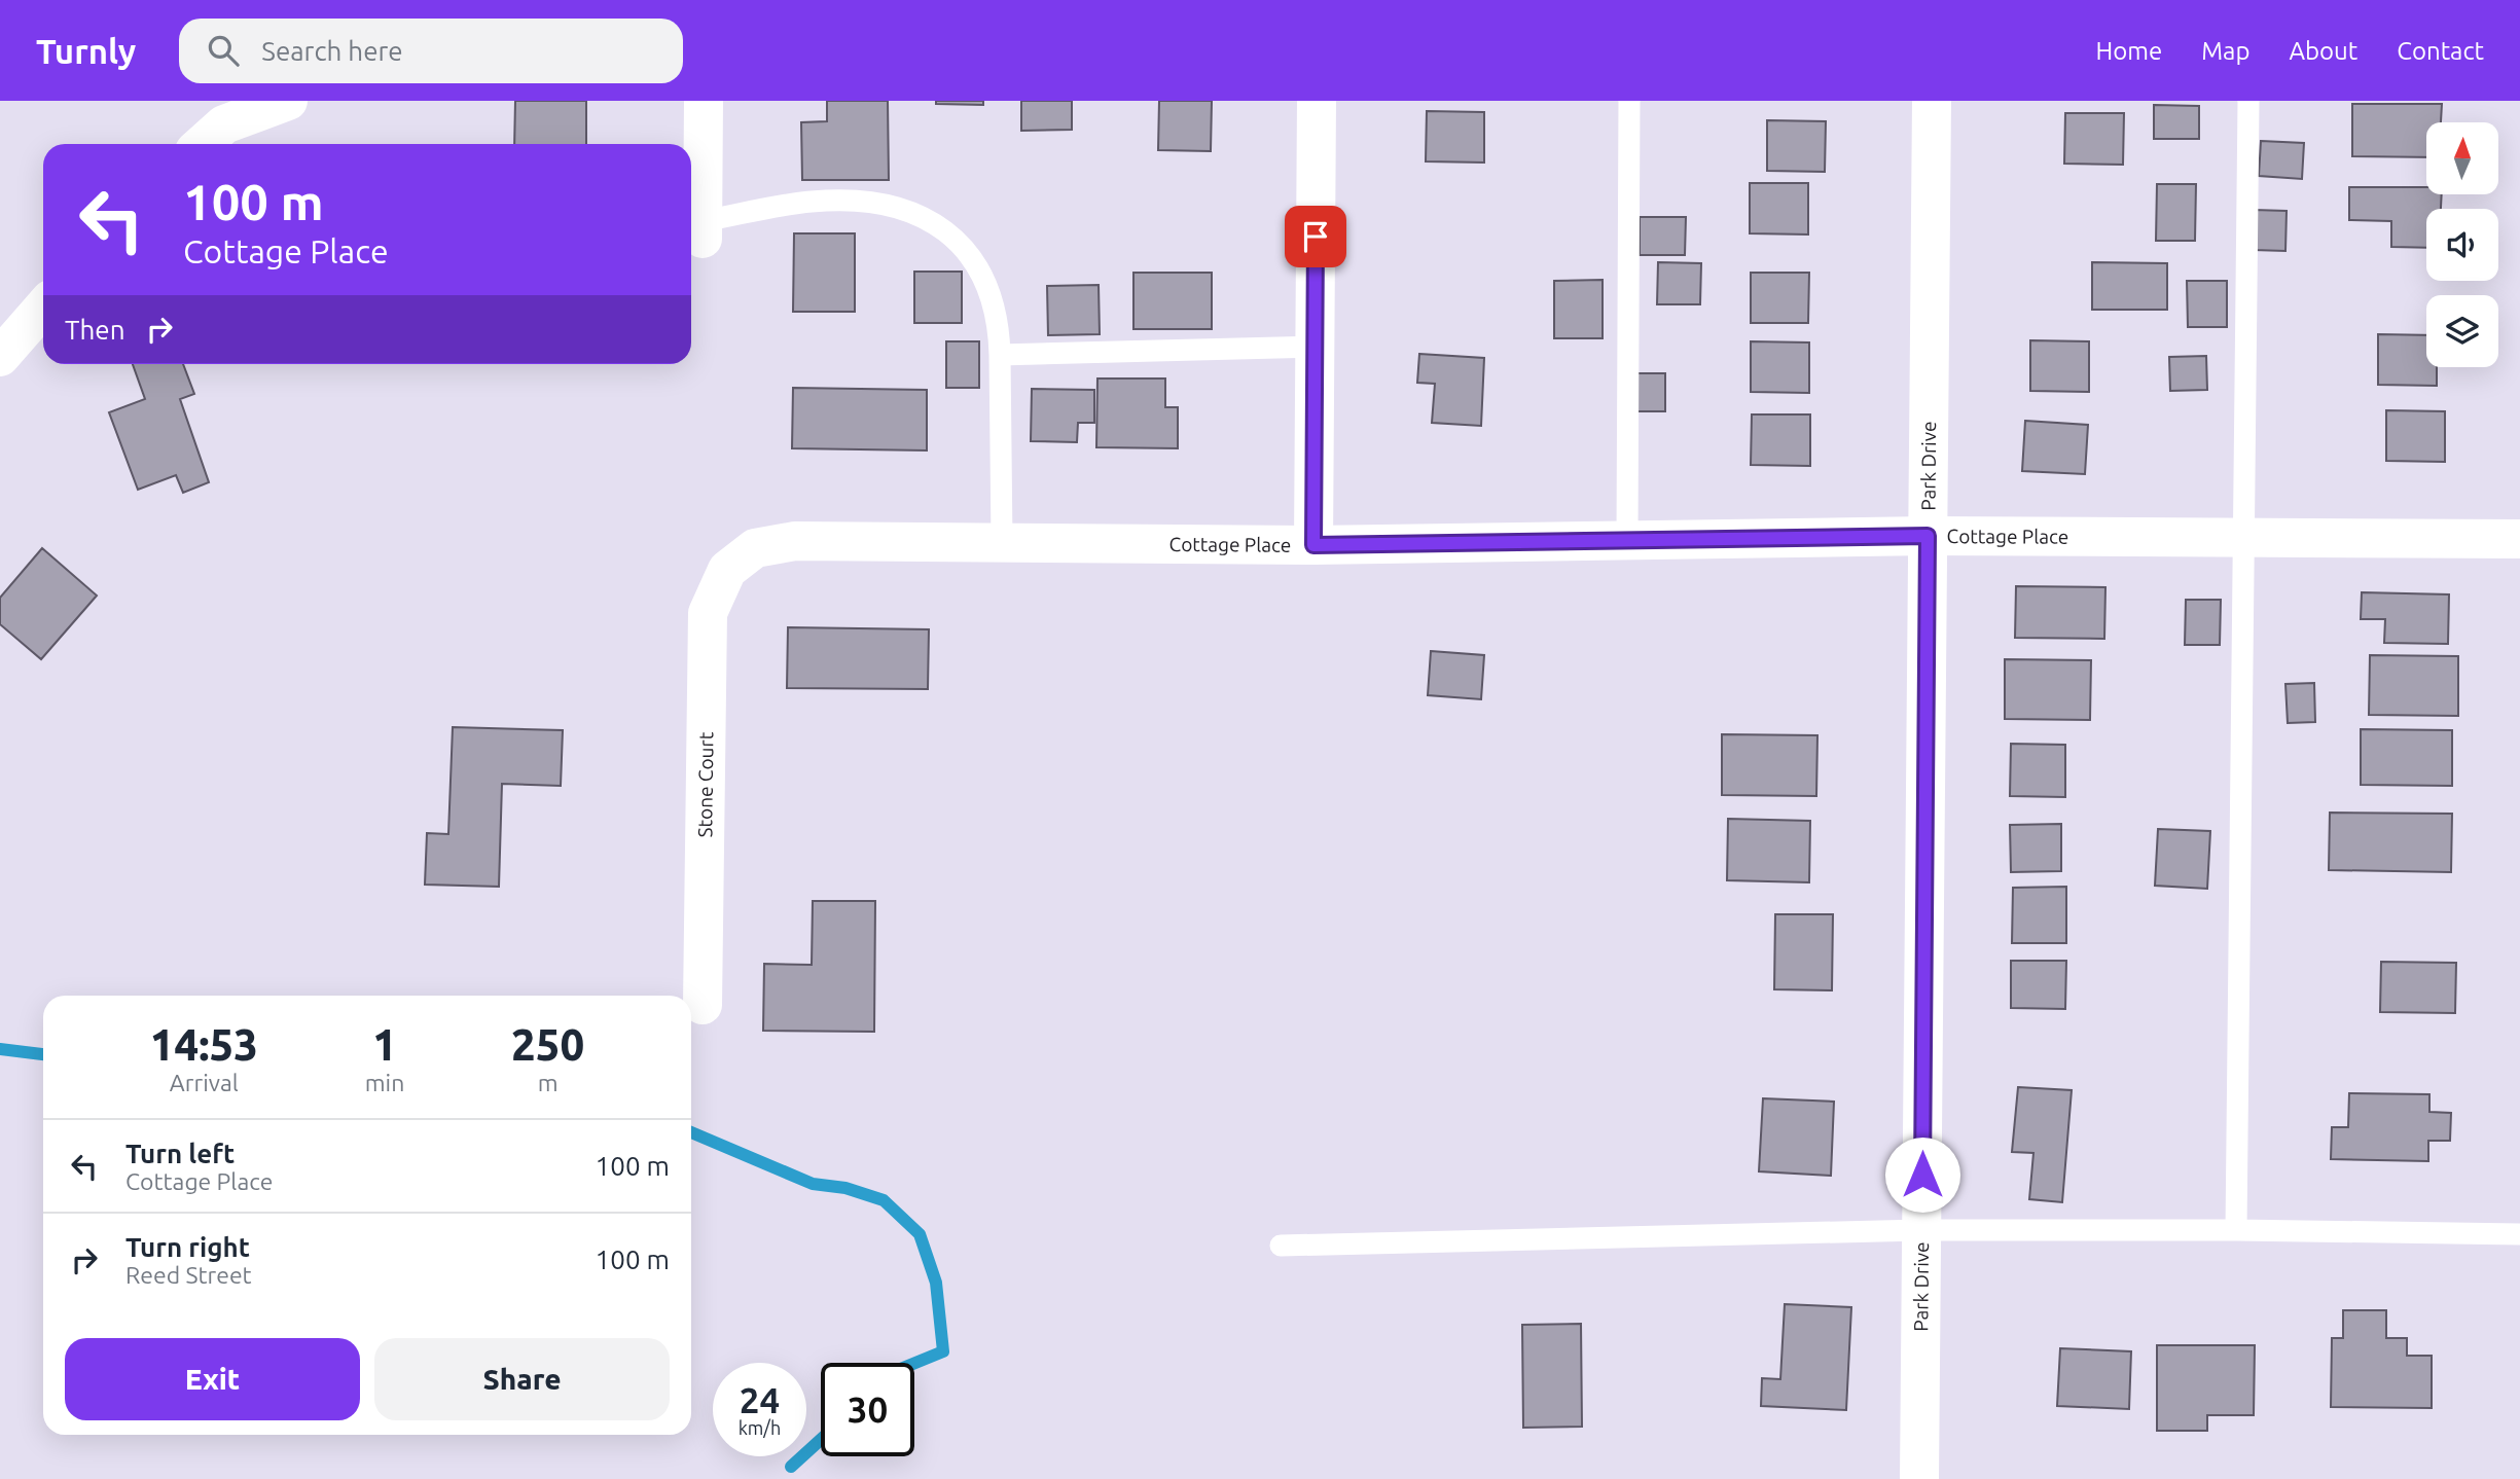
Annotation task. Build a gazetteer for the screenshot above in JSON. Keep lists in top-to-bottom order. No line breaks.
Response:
{"streets":{"street":["Park Drive","Cottage Place","Stone Court"]},"crossings":[["Park Drive","Cottage Place"],["Cottage Place","Stone Court"]],"north":"top","page":{"header":"Turnly","search":"Search here","nav":["Home","Map","About","Contact"],"turn":["100 m","Cottage Place"],"then":"Then","eta":["14:53","Arrival","1","min","250","m"],"list":[{"name":"Turn left","note":"Cottage Place","value":"100 m"},{"name":"Turn right","note":"Reed Street","value":"100 m"}],"buttons":["Exit","Share"],"speed":"24 km/h","limit":"30"}}
